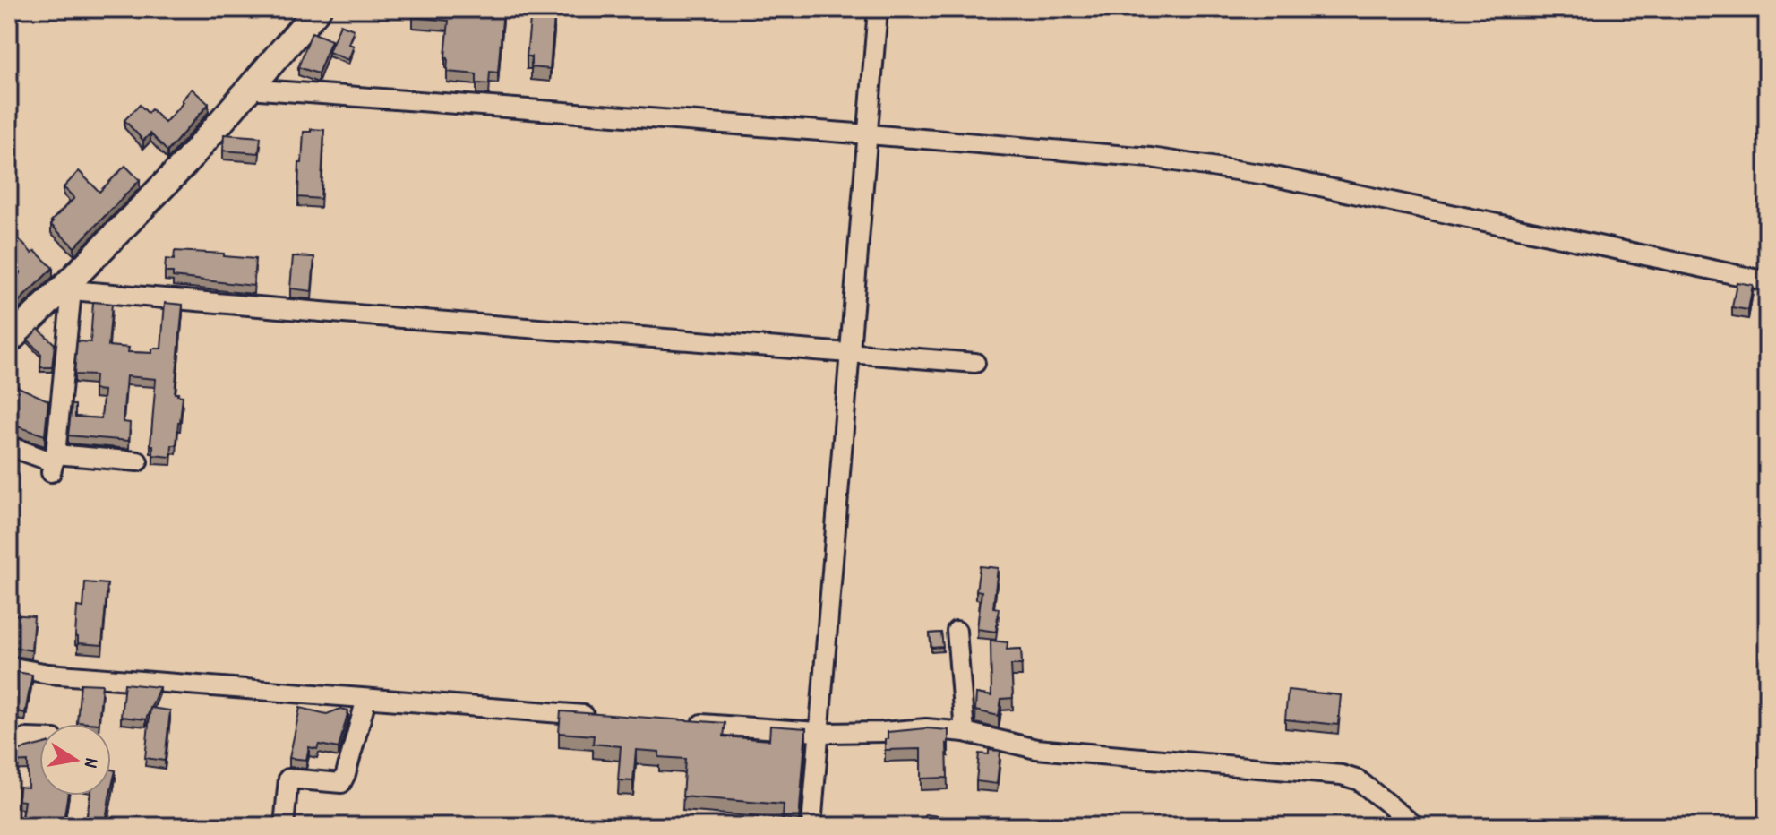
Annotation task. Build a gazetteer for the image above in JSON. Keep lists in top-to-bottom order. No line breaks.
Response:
{"north":"right"}
